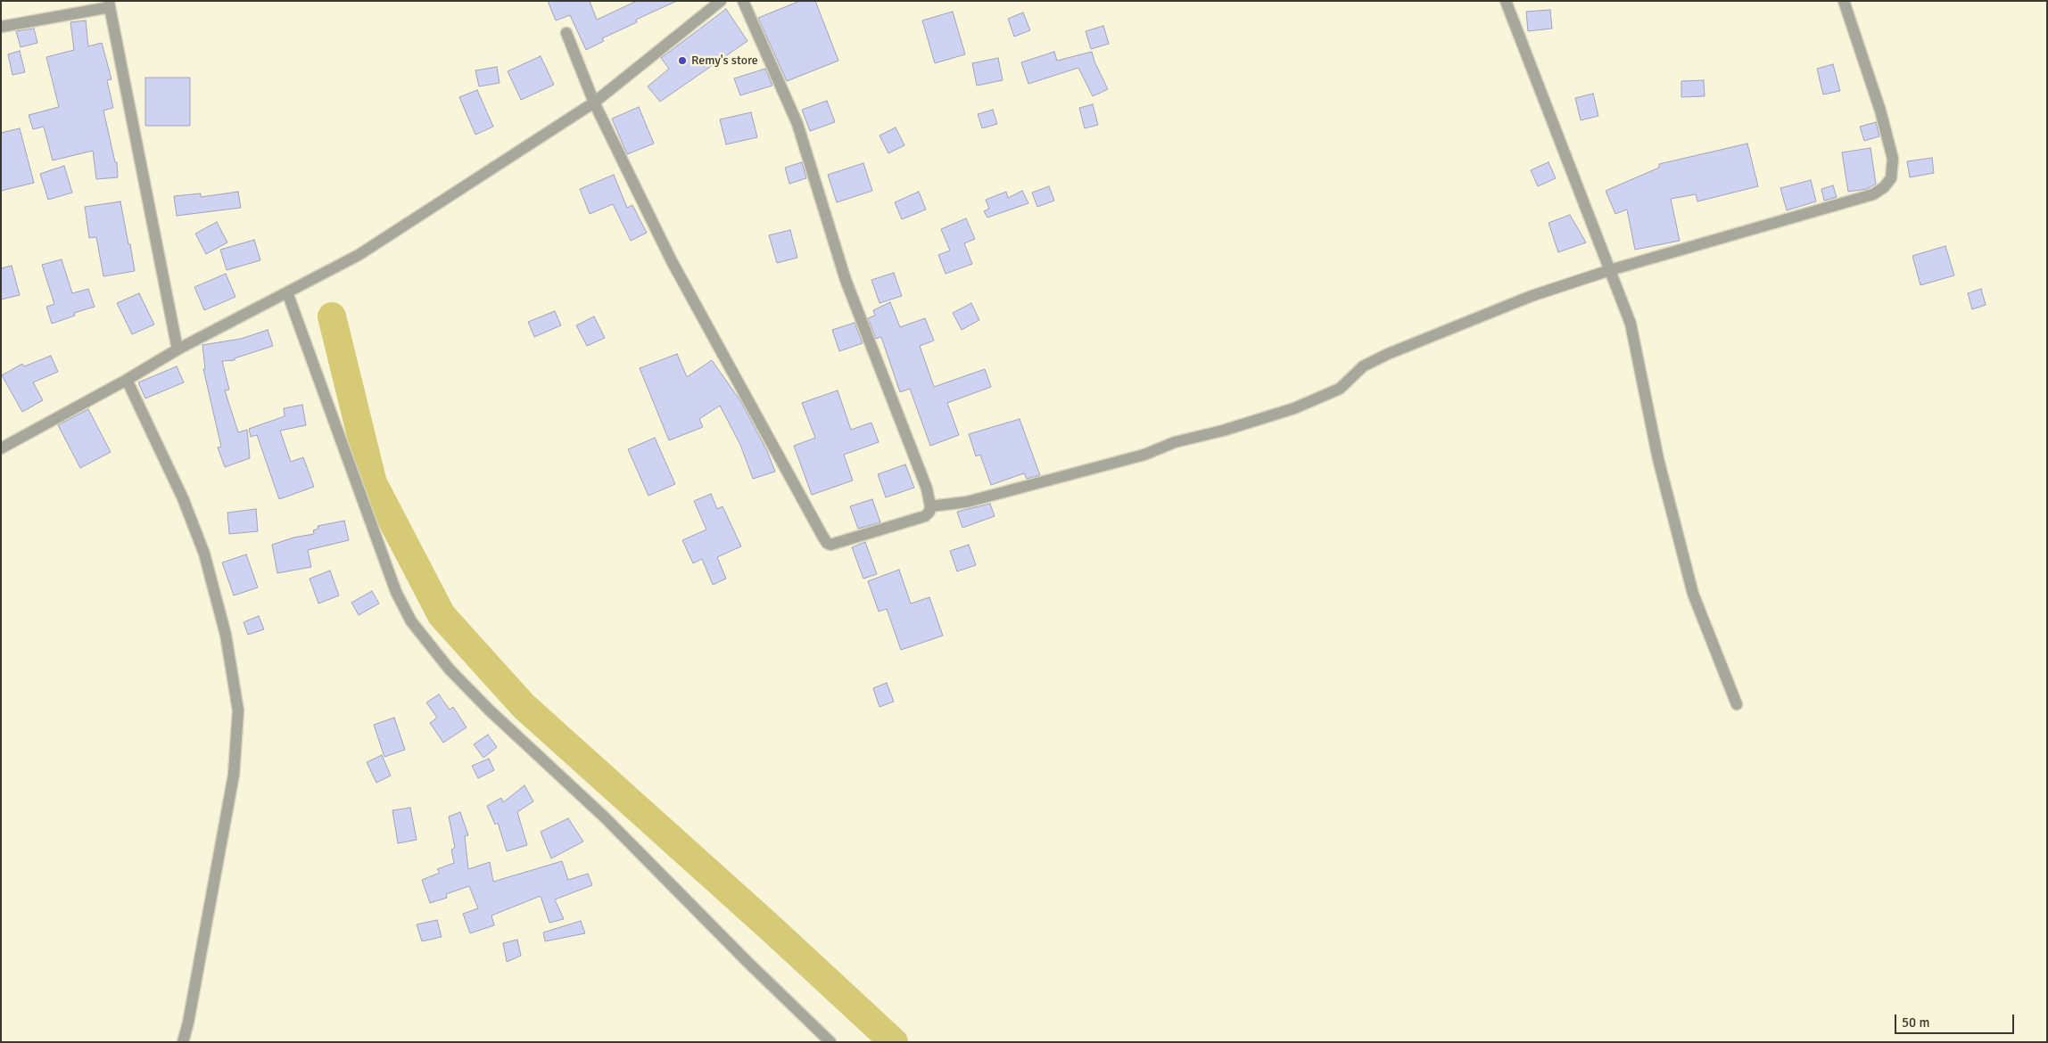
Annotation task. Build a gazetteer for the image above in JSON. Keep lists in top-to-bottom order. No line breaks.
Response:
{"places":["Remy's store"],"scale_bar":"50 m"}
